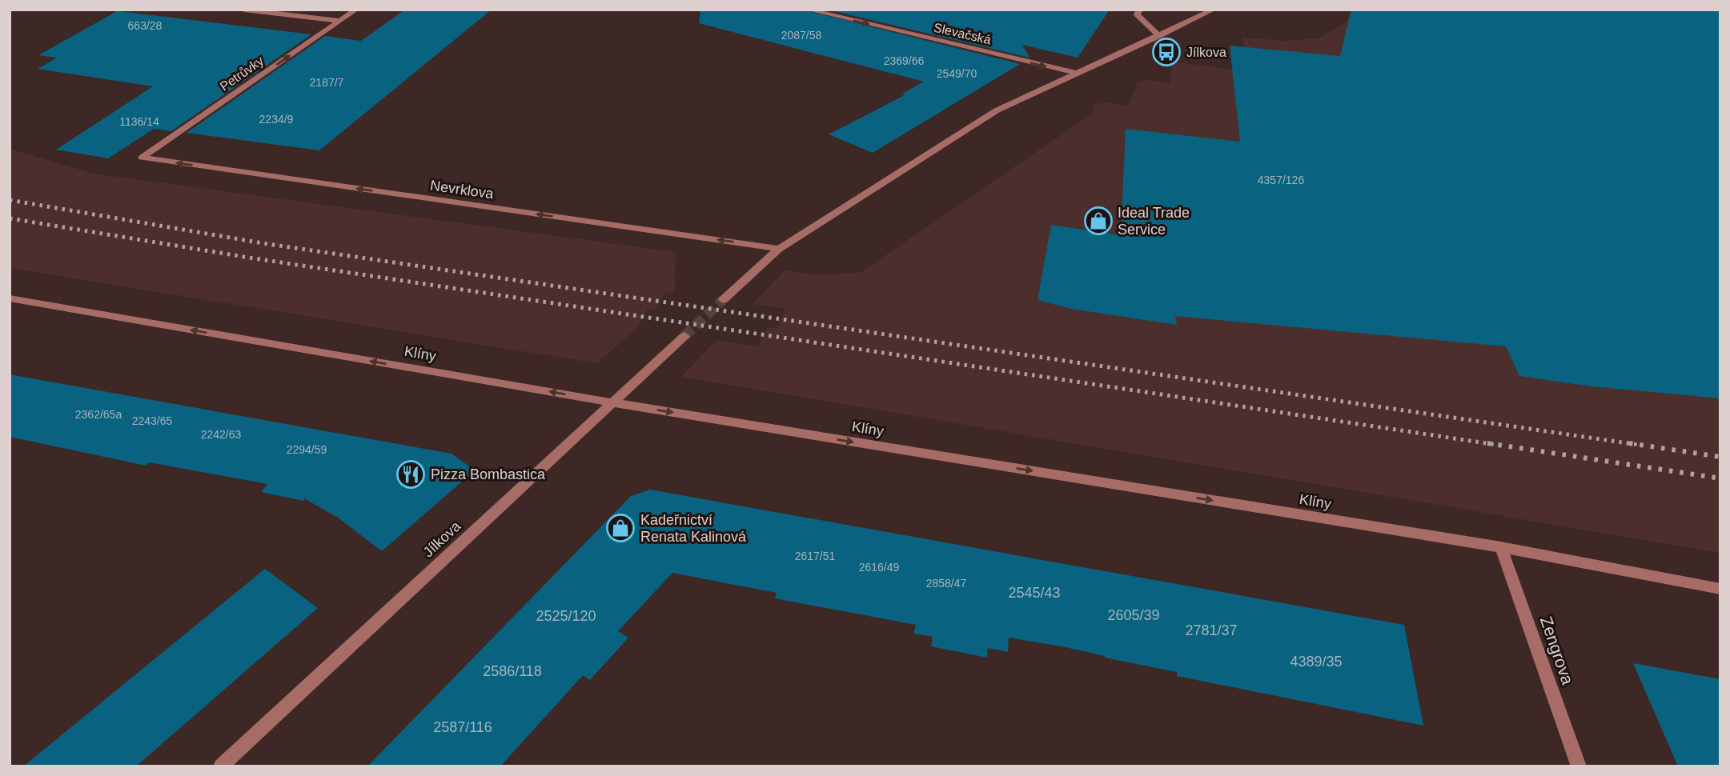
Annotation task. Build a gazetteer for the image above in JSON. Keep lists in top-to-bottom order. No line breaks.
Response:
{"streets":{"street":["Slevačská","Petrůvky","Nevrklova","Klíny","Jílkova","Zengrova"]},"crossings":[["Petrůvky","Nevrklova"],["Klíny","Jílkova"],["Klíny","Zengrova"]],"one_way":["Slevačská","Petrůvky","Nevrklova"],"places":{"bus stop":["Jílkova"],"shop":["Ideal Trade Service","Kadeřnictví Renata Kalinová"],"restaurant":["Pizza Bombastica"]},"house_numbers":["663/28","2087/58","2369/66","2549/70","2187/7","2234/9","1136/14","4357/126","2362/65a","2243/65","2242/63","2294/59","2617/51","2616/49","2858/47","2545/43","2605/39","2525/120","2781/37","4389/35","2586/118","2587/116"]}
